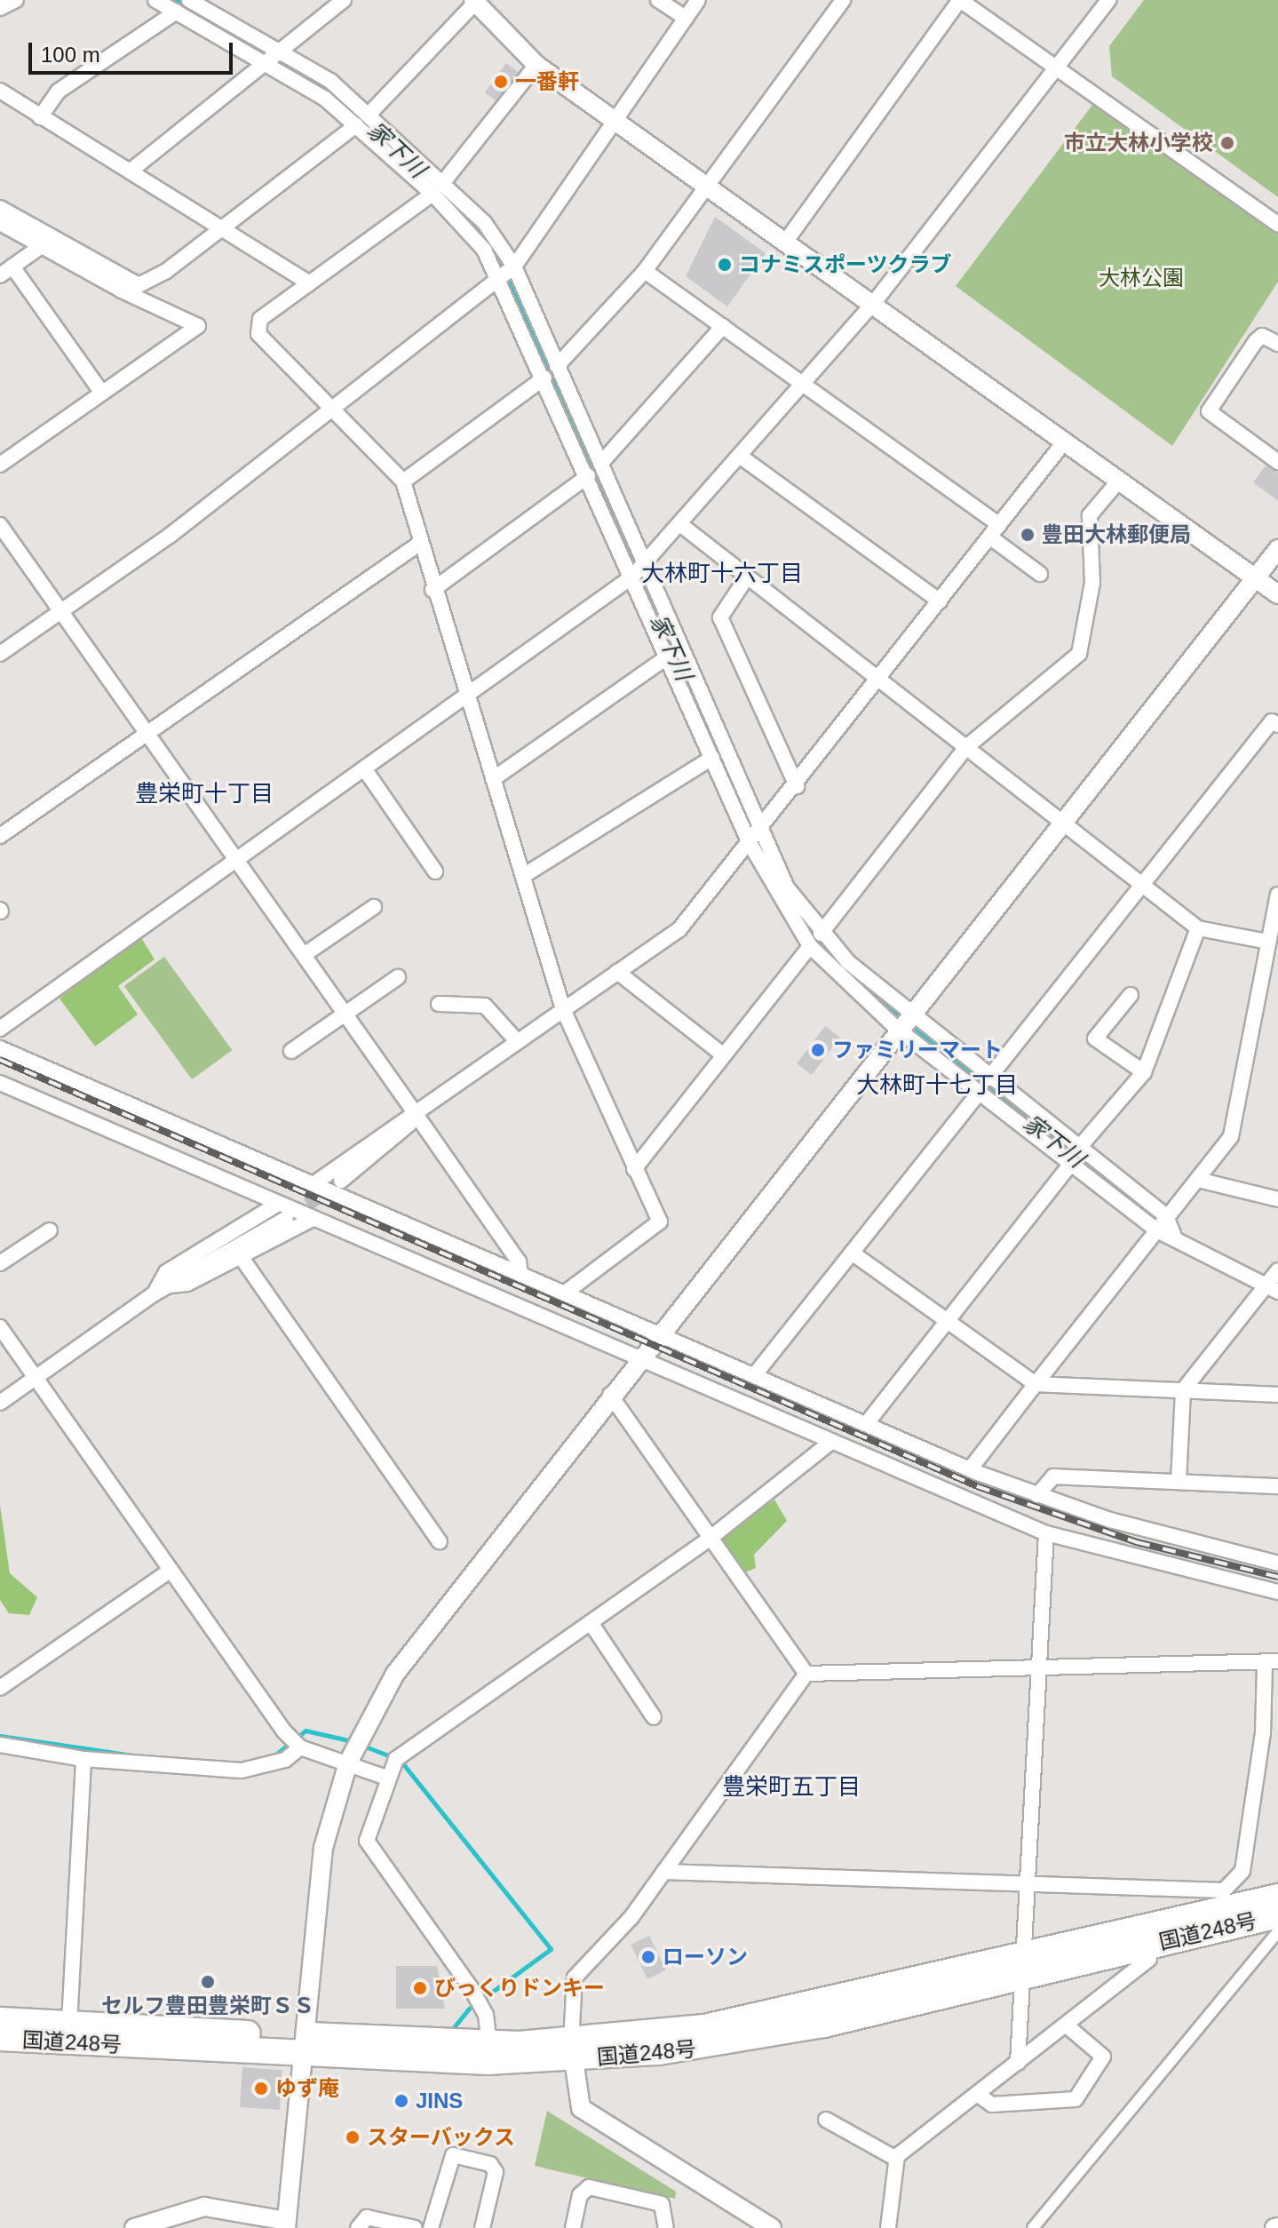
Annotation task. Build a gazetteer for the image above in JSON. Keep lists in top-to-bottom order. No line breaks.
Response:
{"streets":{"highway":["国道248号"]},"districts":["大林町十六丁目","豊栄町十丁目","大林町十七丁目","豊栄町五丁目"],"water":["家下川"],"parks":["大林公園"],"places":["一番軒","市立大林小学校","コナミスポーツクラブ","豊田大林郵便局","ファミリーマート","ローソン","セルフ豊田豊栄町ＳＳ","びっくりドンキー","ゆず庵","JINS","スターバックス"],"scale_bar":"100 m"}
